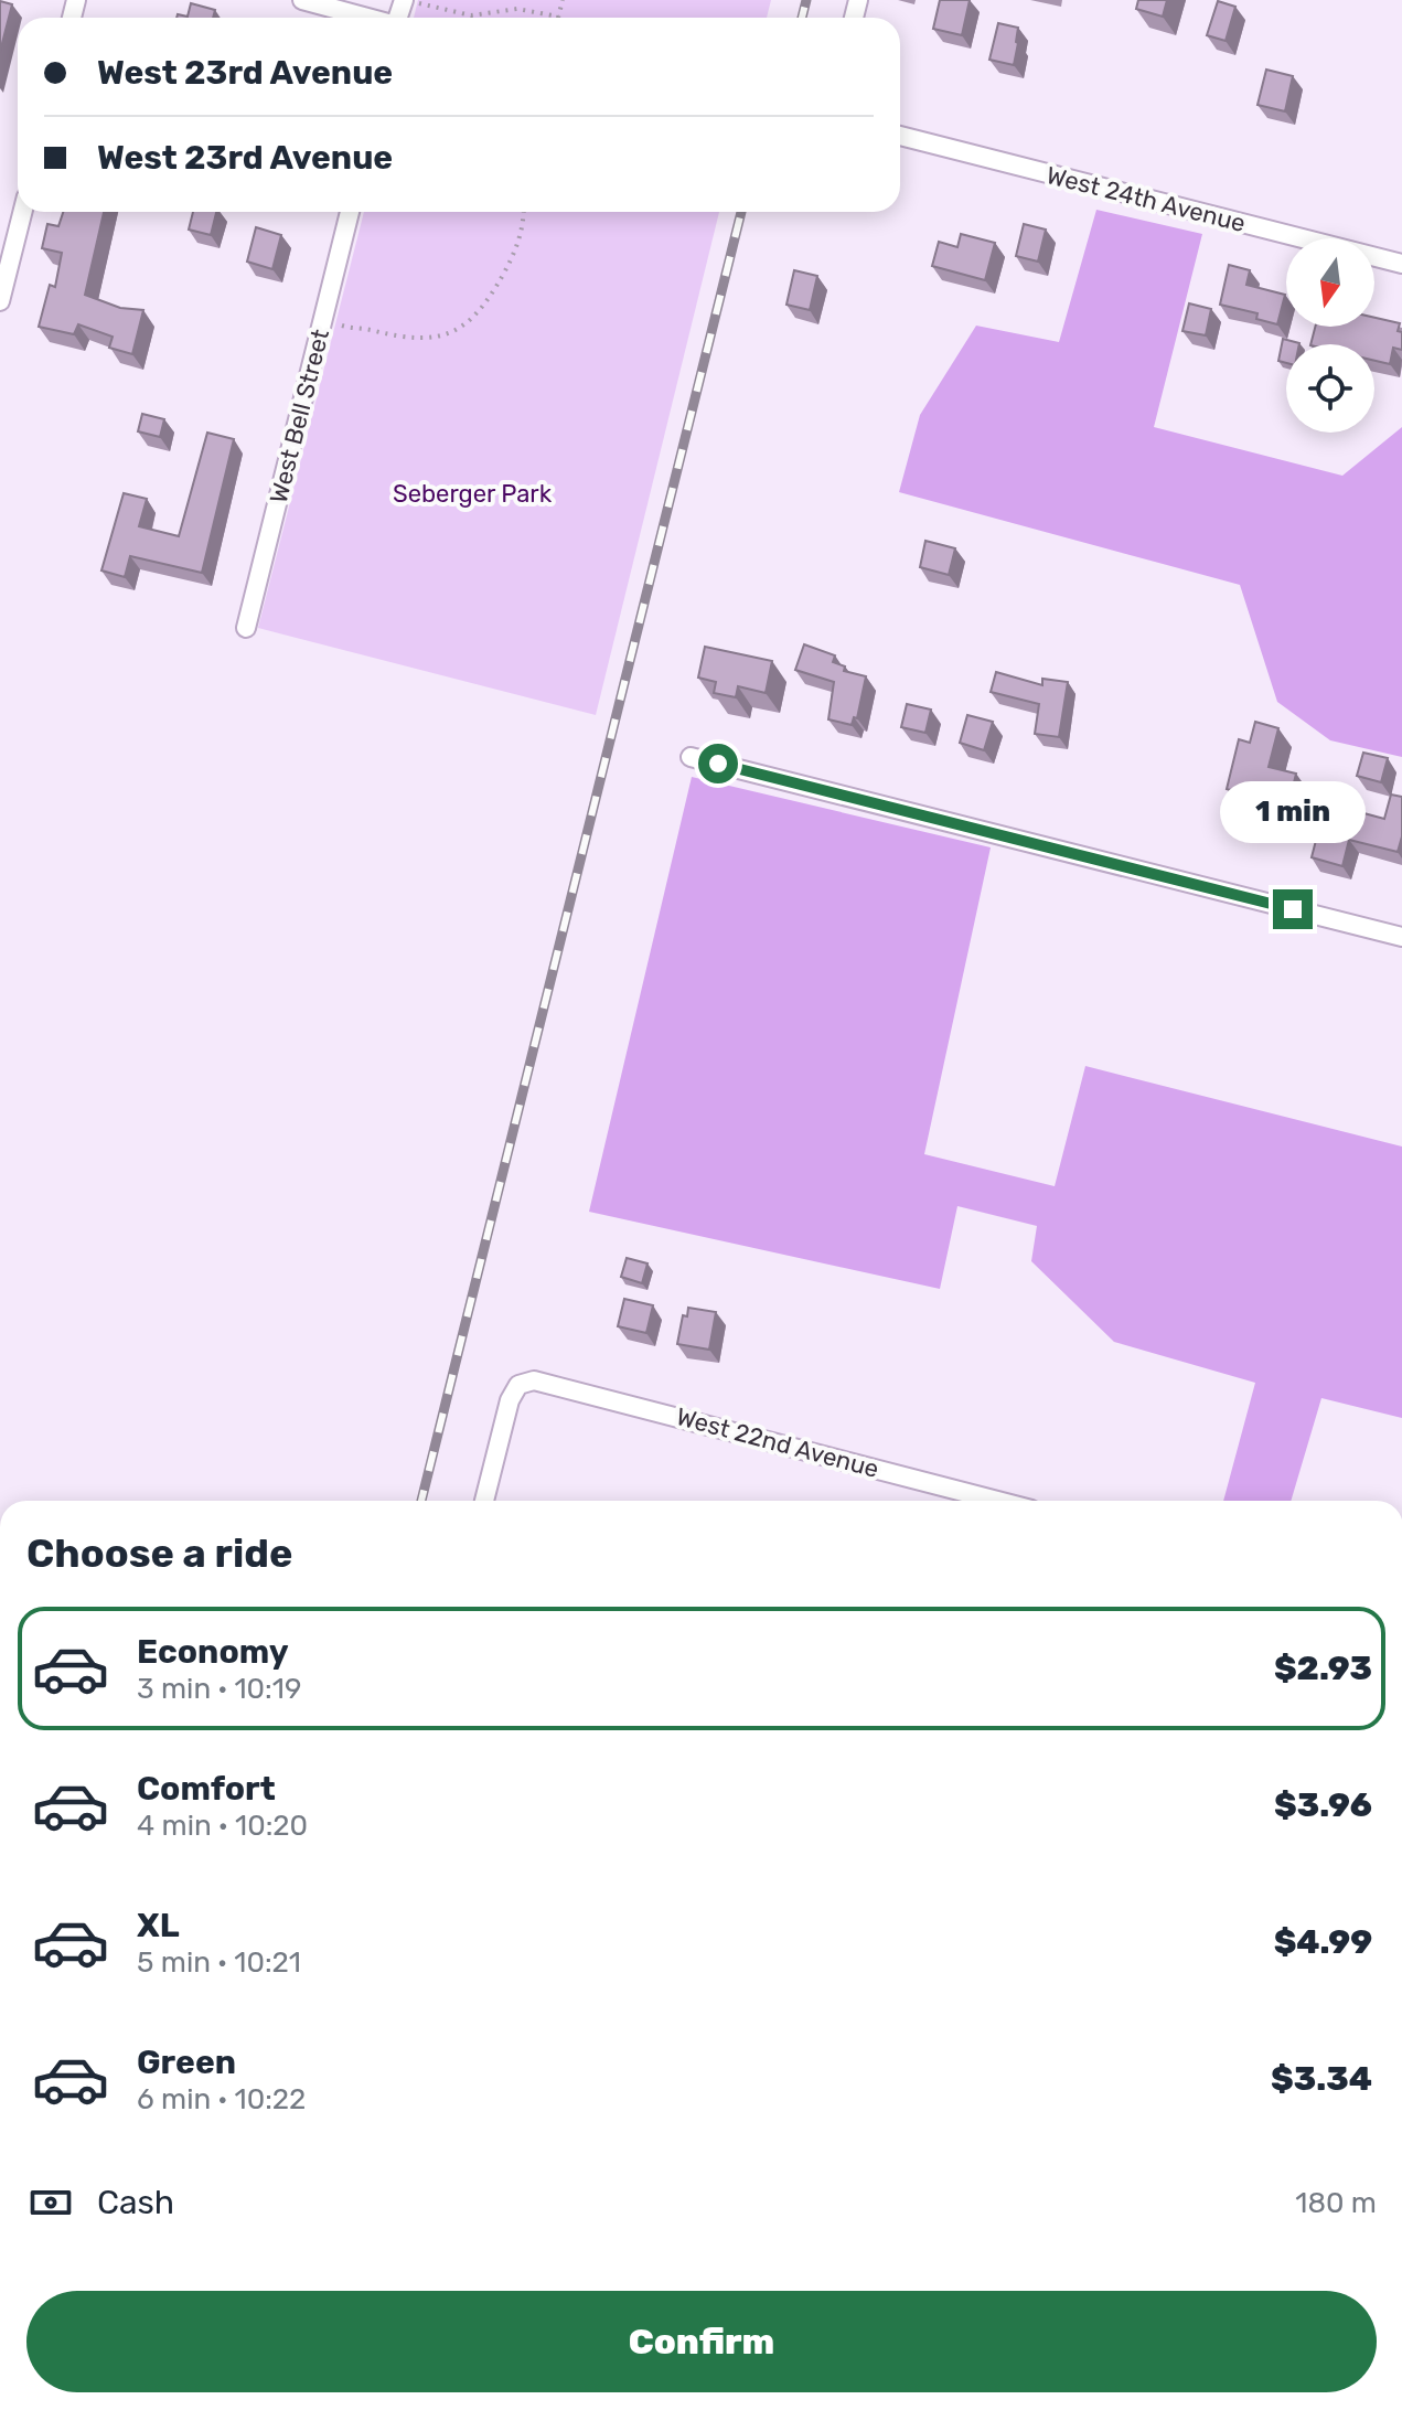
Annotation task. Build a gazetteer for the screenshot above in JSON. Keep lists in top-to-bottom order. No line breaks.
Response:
{"streets":{"street":["West 24th Avenue","West Bell Street","West 22nd Avenue"]},"parks":["Seberger Park"],"north":"bottom","page":{"banner":["West 23rd Avenue","West 23rd Avenue"],"bubble":"1 min","heading":"Choose a ride","list":[{"name":"Economy","note":"3 min · 10:19","value":"$2.93"},{"name":"Comfort","note":"4 min · 10:20","value":"$3.96"},{"name":"XL","note":"5 min · 10:21","value":"$4.99"},{"name":"Green","note":"6 min · 10:22","value":"$3.34"}],"pay":["Cash","180 m"],"buttons":"Confirm"}}
